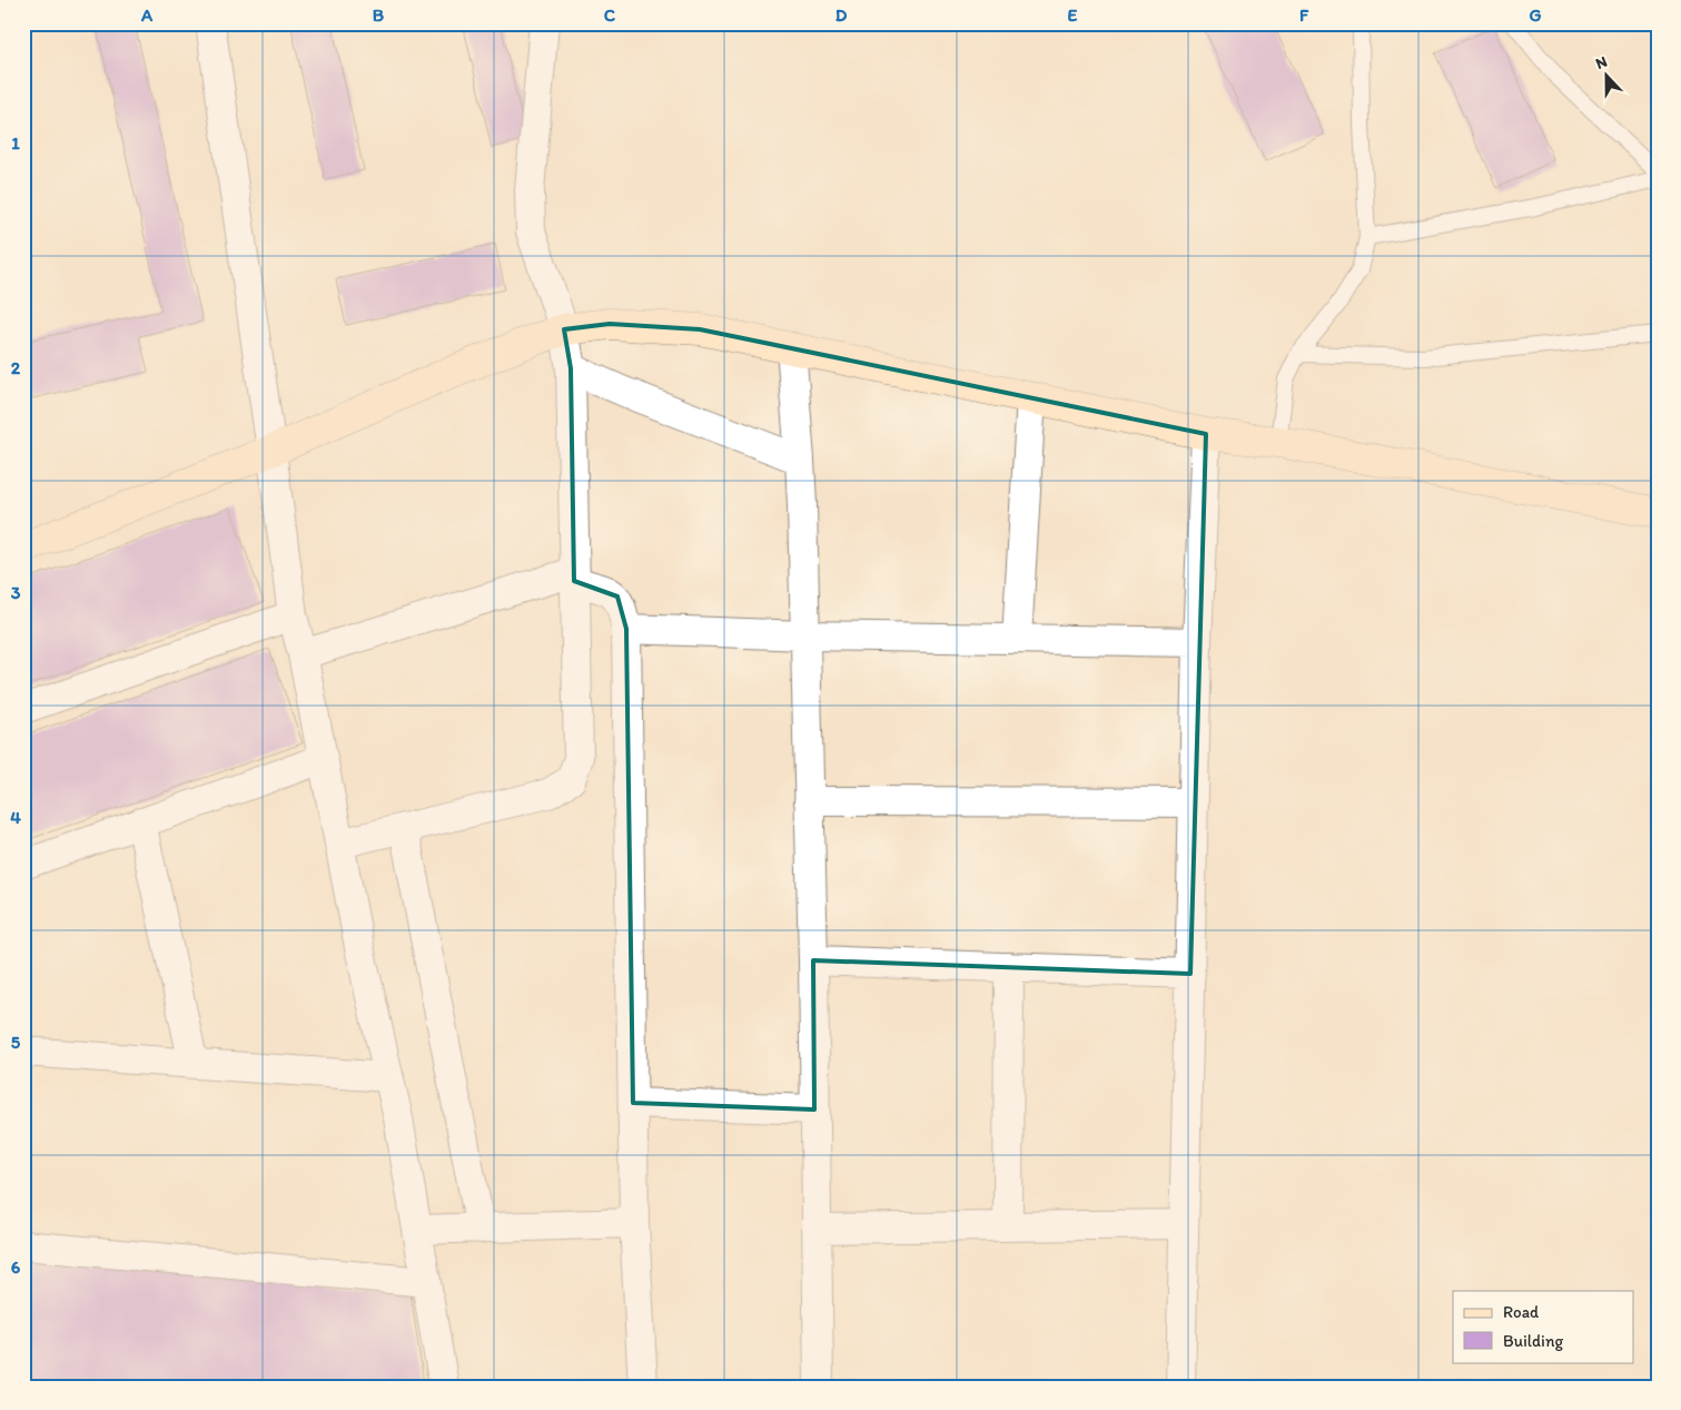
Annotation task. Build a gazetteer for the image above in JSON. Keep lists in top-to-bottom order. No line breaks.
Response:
{"legend":["Road","Building"],"north":"top","grid":{"columns":["A","B","C","D","E","F","G"],"rows":["1","2","3","4","5","6"]}}
